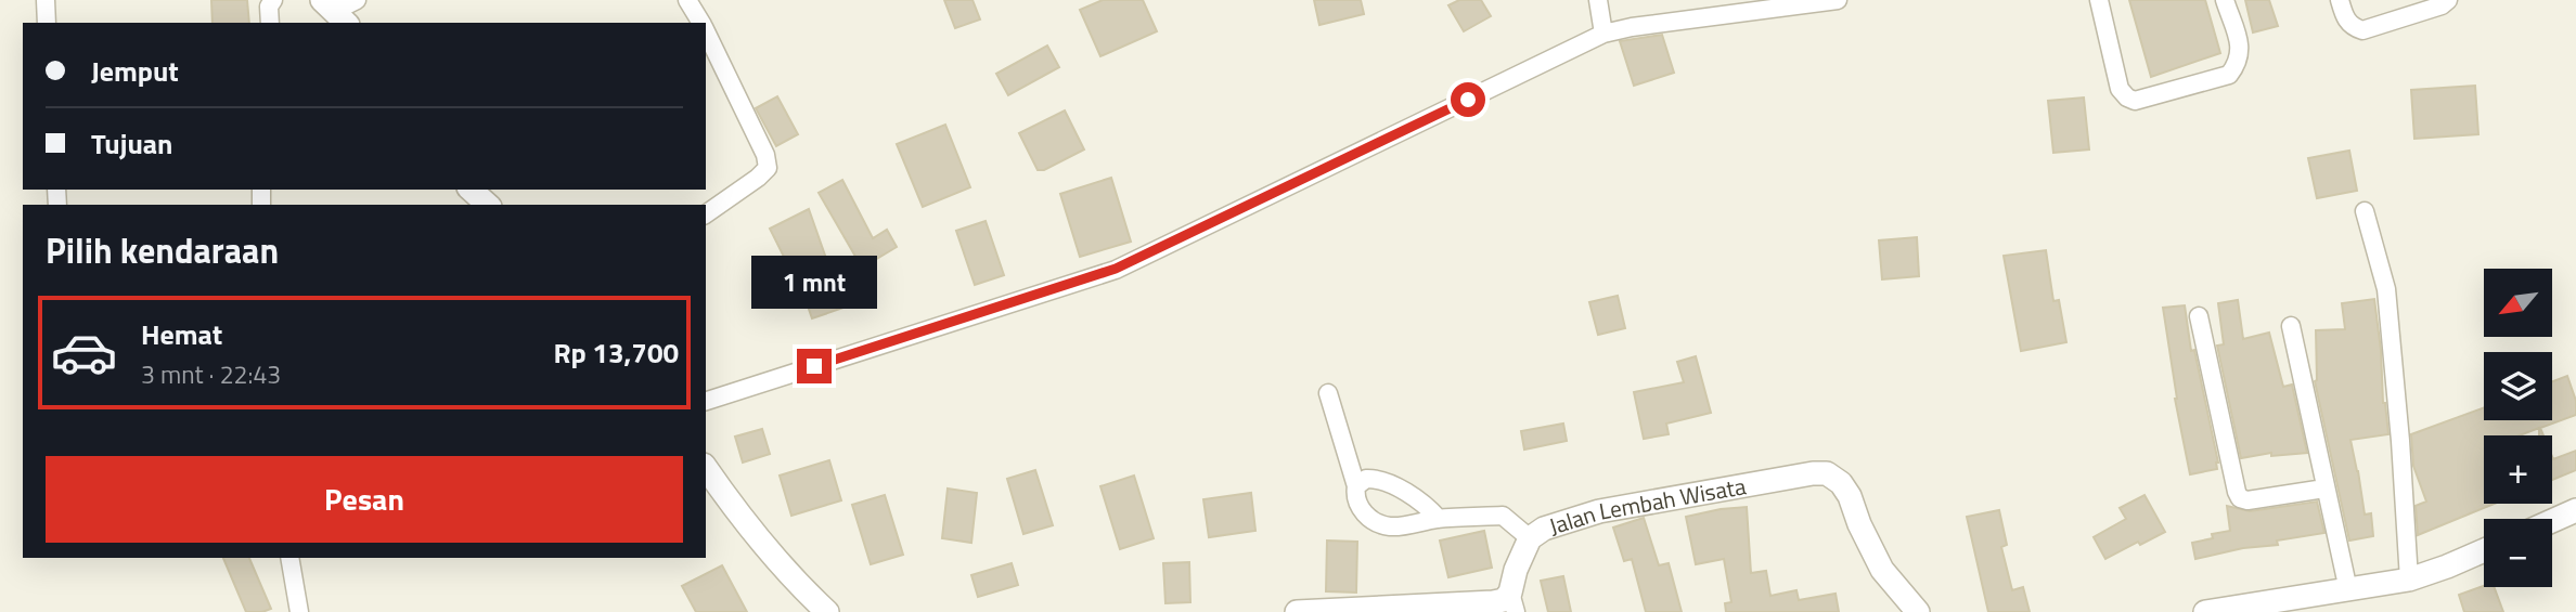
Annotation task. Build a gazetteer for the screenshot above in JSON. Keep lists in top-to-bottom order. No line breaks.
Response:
{"streets":{"street":["Jalan Lembah Wisata"]},"north":"bottom left","page":{"banner":["Jemput","Tujuan"],"heading":"Pilih kendaraan","bubble":"1 mnt","map_buttons":["+","−"],"list":[{"name":"Hemat","note":"3 mnt · 22:43","value":"Rp 13,700"}],"buttons":"Pesan"}}
